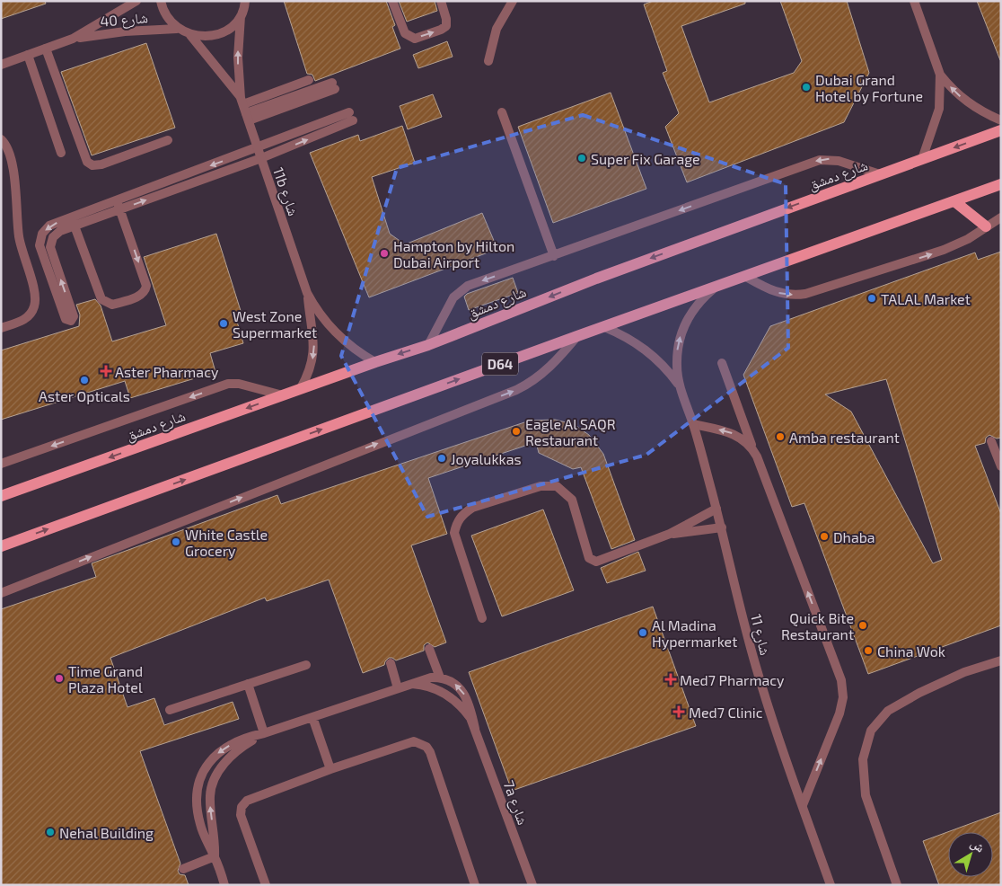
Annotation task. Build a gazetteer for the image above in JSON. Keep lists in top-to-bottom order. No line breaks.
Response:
{"streets":{"main road":["شارع دمشق","D64"],"street":["شارع 40","11b شارع","شارع 11","7a شارع"]},"crossings":[["شارع دمشق","11b شارع"],["D64","شارع 11"]],"places":{"other":["Dubai Grand Hotel by Fortune","Super Fix Garage","Hampton by Hilton Dubai Airport","TALAL Market","West Zone Supermarket","Aster Opticals","Eagle Al SAQR Restaurant","Amba restaurant","Joyalukkas","Dhaba","White Castle Grocery","Quick Bite Restaurant","Al Madina Hypermarket","China Wok","Time Grand Plaza Hotel","Nehal Building"],"health":["Aster Pharmacy","Med7 Pharmacy","Med7 Clinic"]},"north":"top right"}
